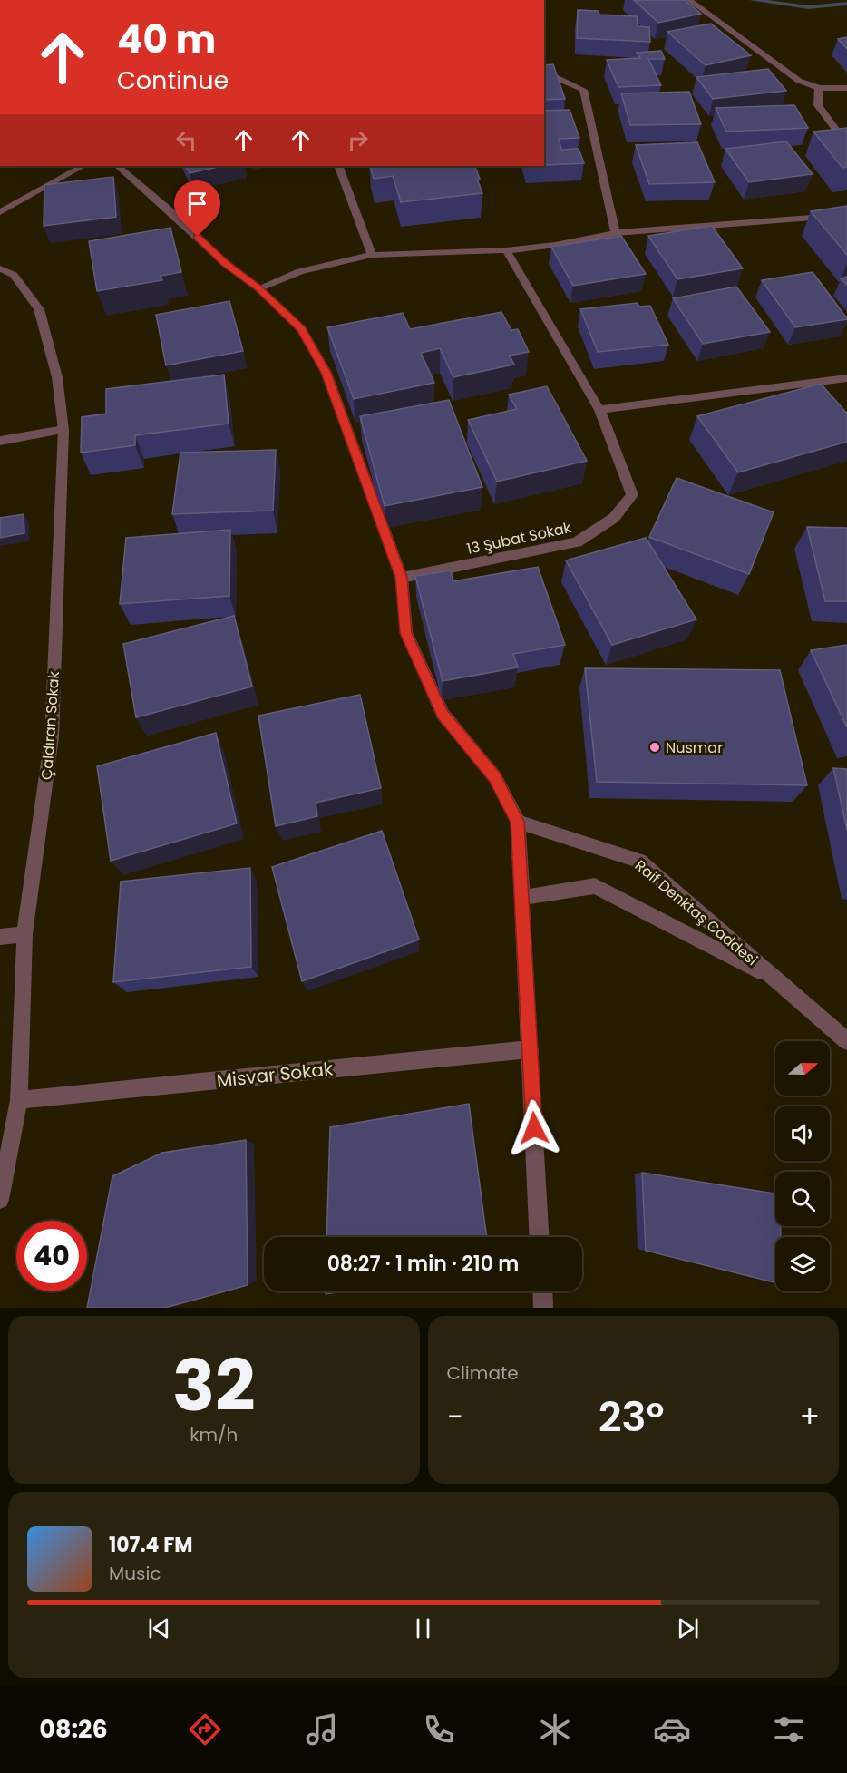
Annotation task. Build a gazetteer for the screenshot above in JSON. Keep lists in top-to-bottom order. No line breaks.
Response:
{"streets":{"street":["13 Şubat Sokak","Çaldıran Sokak","Raif Denktaş Caddesi","Misvar Sokak"]},"crossings":[["Çaldıran Sokak","Misvar Sokak"]],"places":["Nusmar"],"north":"right","page":{"turn":["40 m","Continue"],"limit":"40","trip":"08:27 · 1 min · 210 m","tile":[["32","km/h"],"Climate"],"heat":["−","23°","+"],"song":["107.4 FM","Music"],"tabs":"08:26"}}
